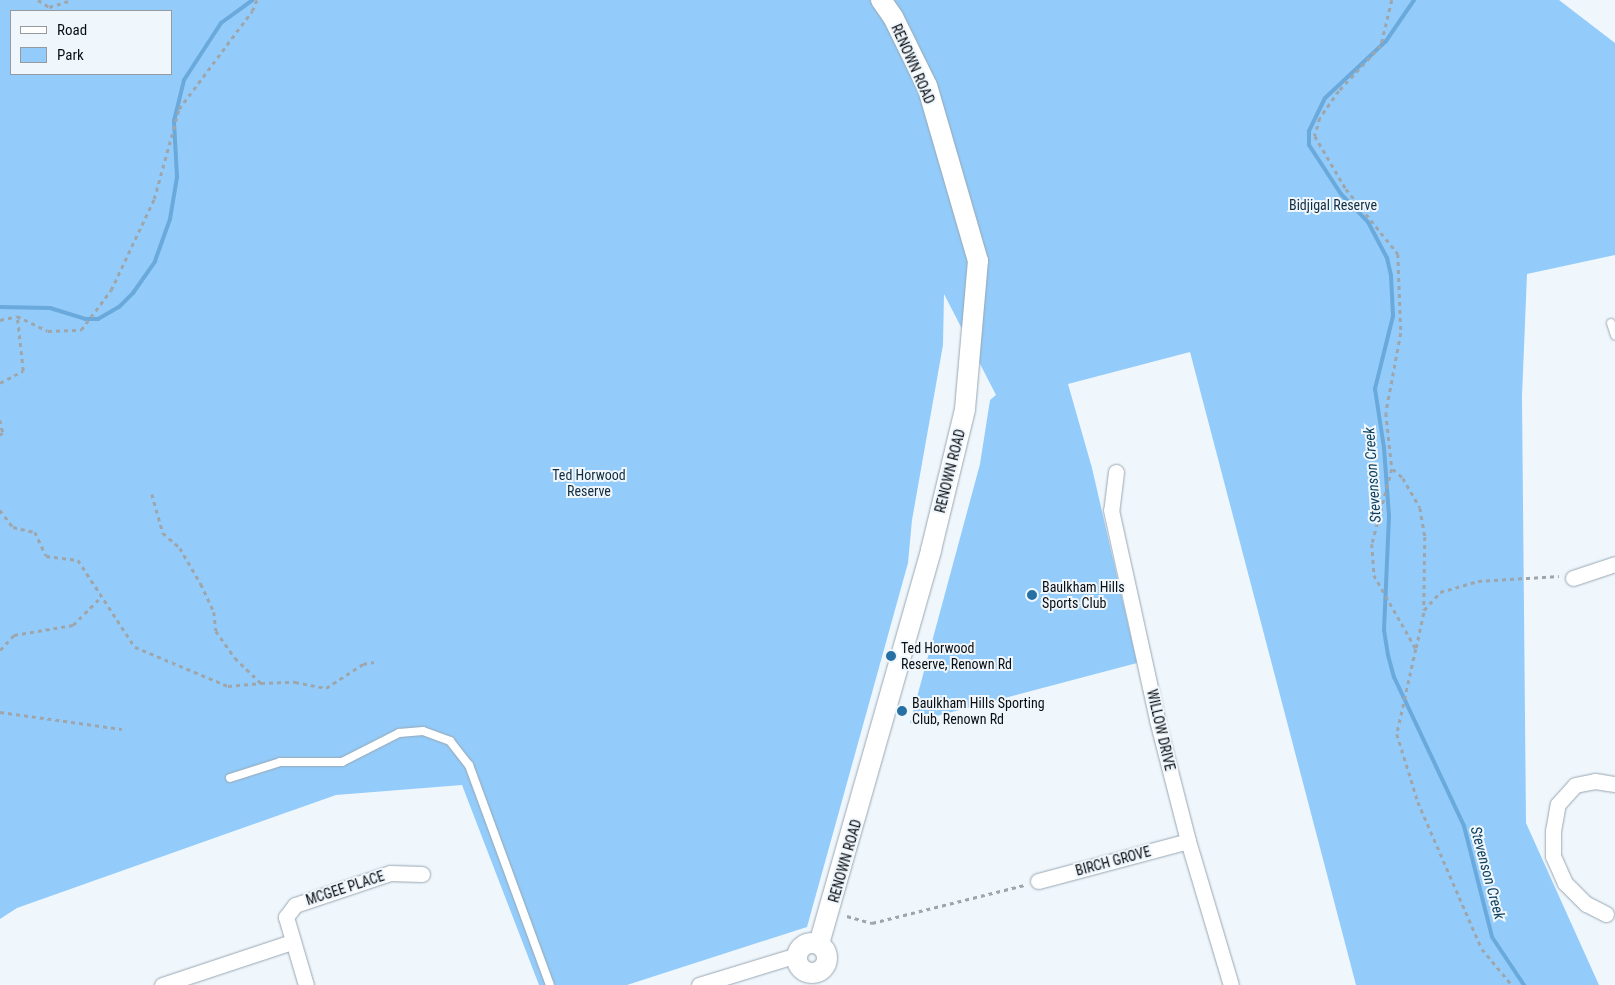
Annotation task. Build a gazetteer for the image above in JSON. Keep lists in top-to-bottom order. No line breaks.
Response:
{"streets":{"main road":["RENOWN ROAD"],"street":["WILLOW DRIVE","BIRCH GROVE","MCGEE PLACE"]},"crossings":[["WILLOW DRIVE","BIRCH GROVE"]],"water":["Stevenson Creek"],"parks":["Bidjigal Reserve","Ted Horwood Reserve"],"places":["Baulkham Hills Sports Club","Ted Horwood Reserve, Renown Rd","Baulkham Hills Sporting Club, Renown Rd"],"legend":["Road","Park"]}
